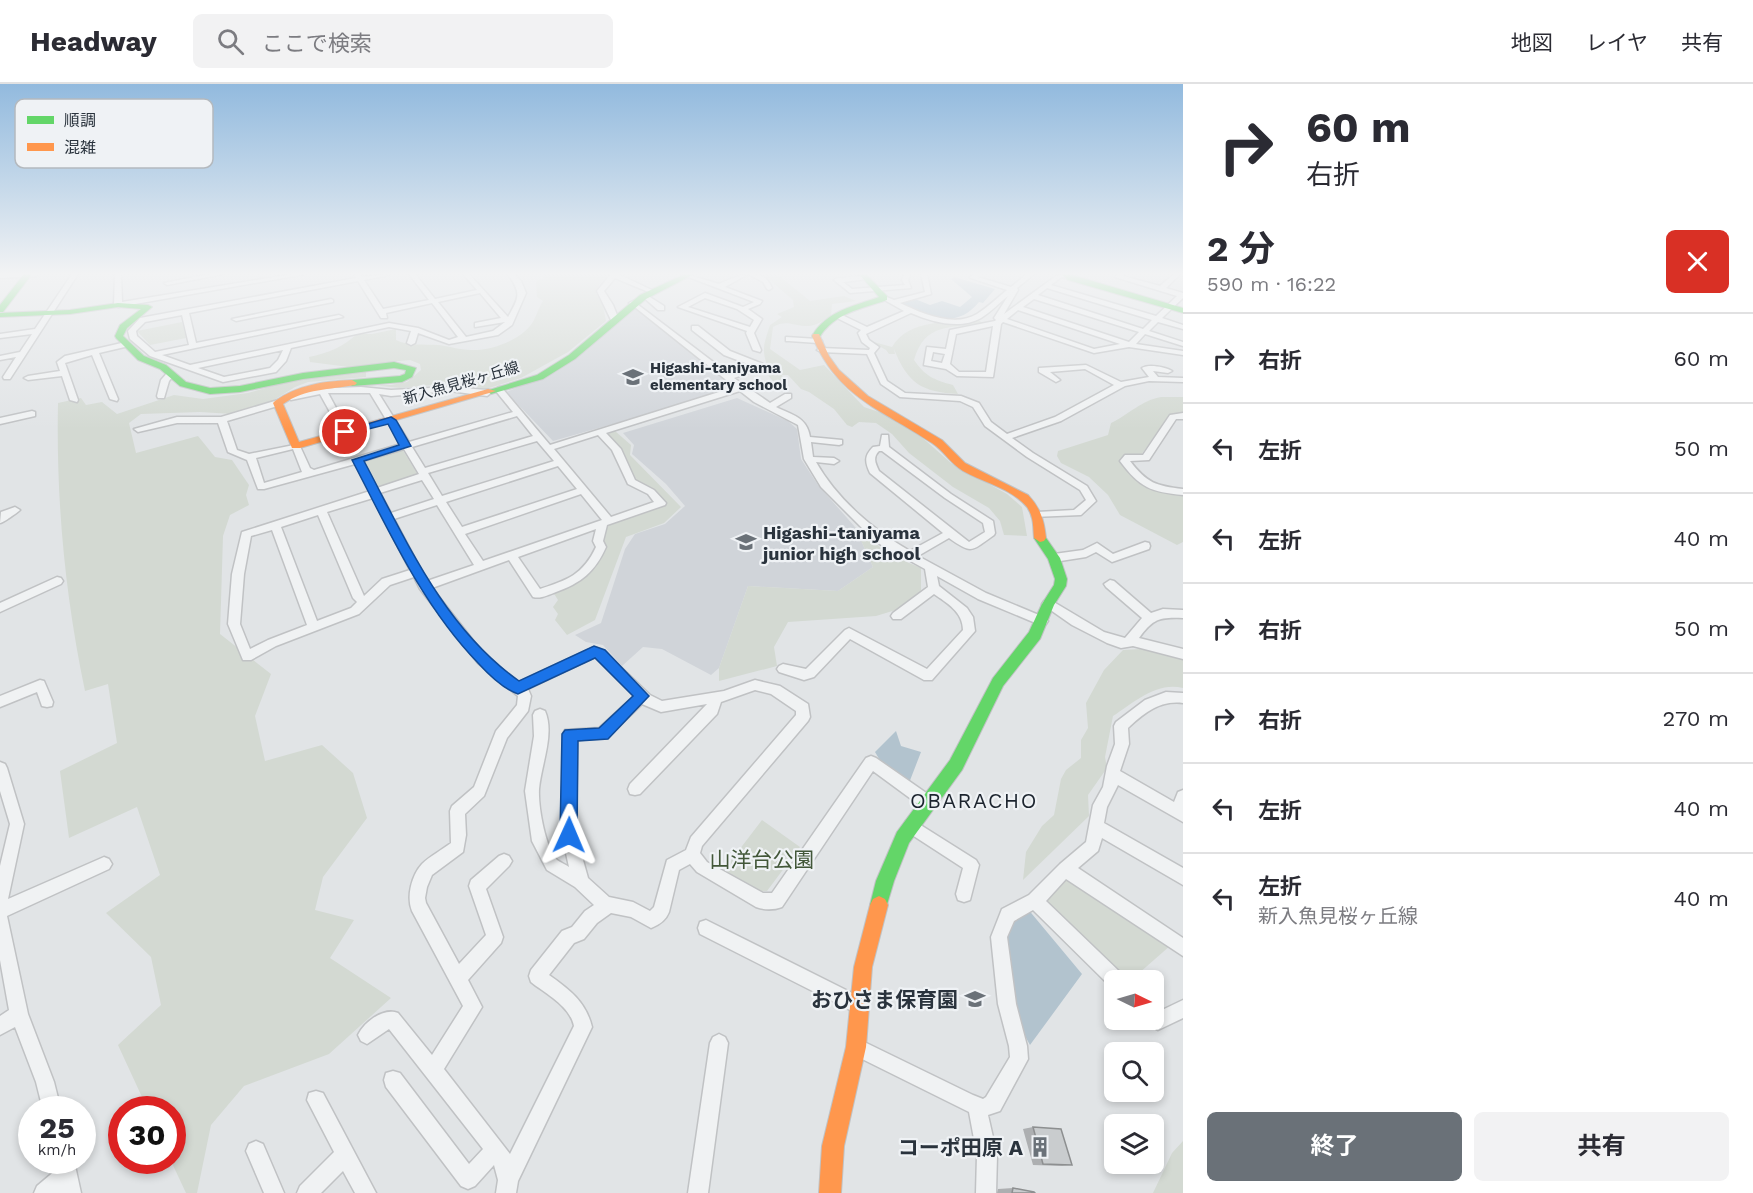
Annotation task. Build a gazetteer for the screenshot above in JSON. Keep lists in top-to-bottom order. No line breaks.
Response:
{"streets":{"street":["新入魚見桜ヶ丘線"]},"districts":["OBARACHO"],"parks":["山洋台公園"],"places":{"school or university":["Higashi-taniyama elementary school","Higashi-taniyama junior high school","おひさま保育園"],"building":["コーポ田原 A"]},"legend":["順調","混雑"],"north":"right","page":{"header":"Headway","search":"ここで検索","nav":["地図","レイヤ","共有"],"turn":["60 m","右折"],"heading":["2 分","590 m · 16:22"],"list":[{"name":"右折","value":"60 m"},{"name":"左折","value":"50 m"},{"name":"左折","value":"40 m"},{"name":"右折","value":"50 m"},{"name":"右折","value":"270 m"},{"name":"左折","value":"40 m"},{"name":"左折","note":"新入魚見桜ヶ丘線","value":"40 m"}],"speed":"25 km/h","limit":"30","buttons":["終了","共有"]}}
